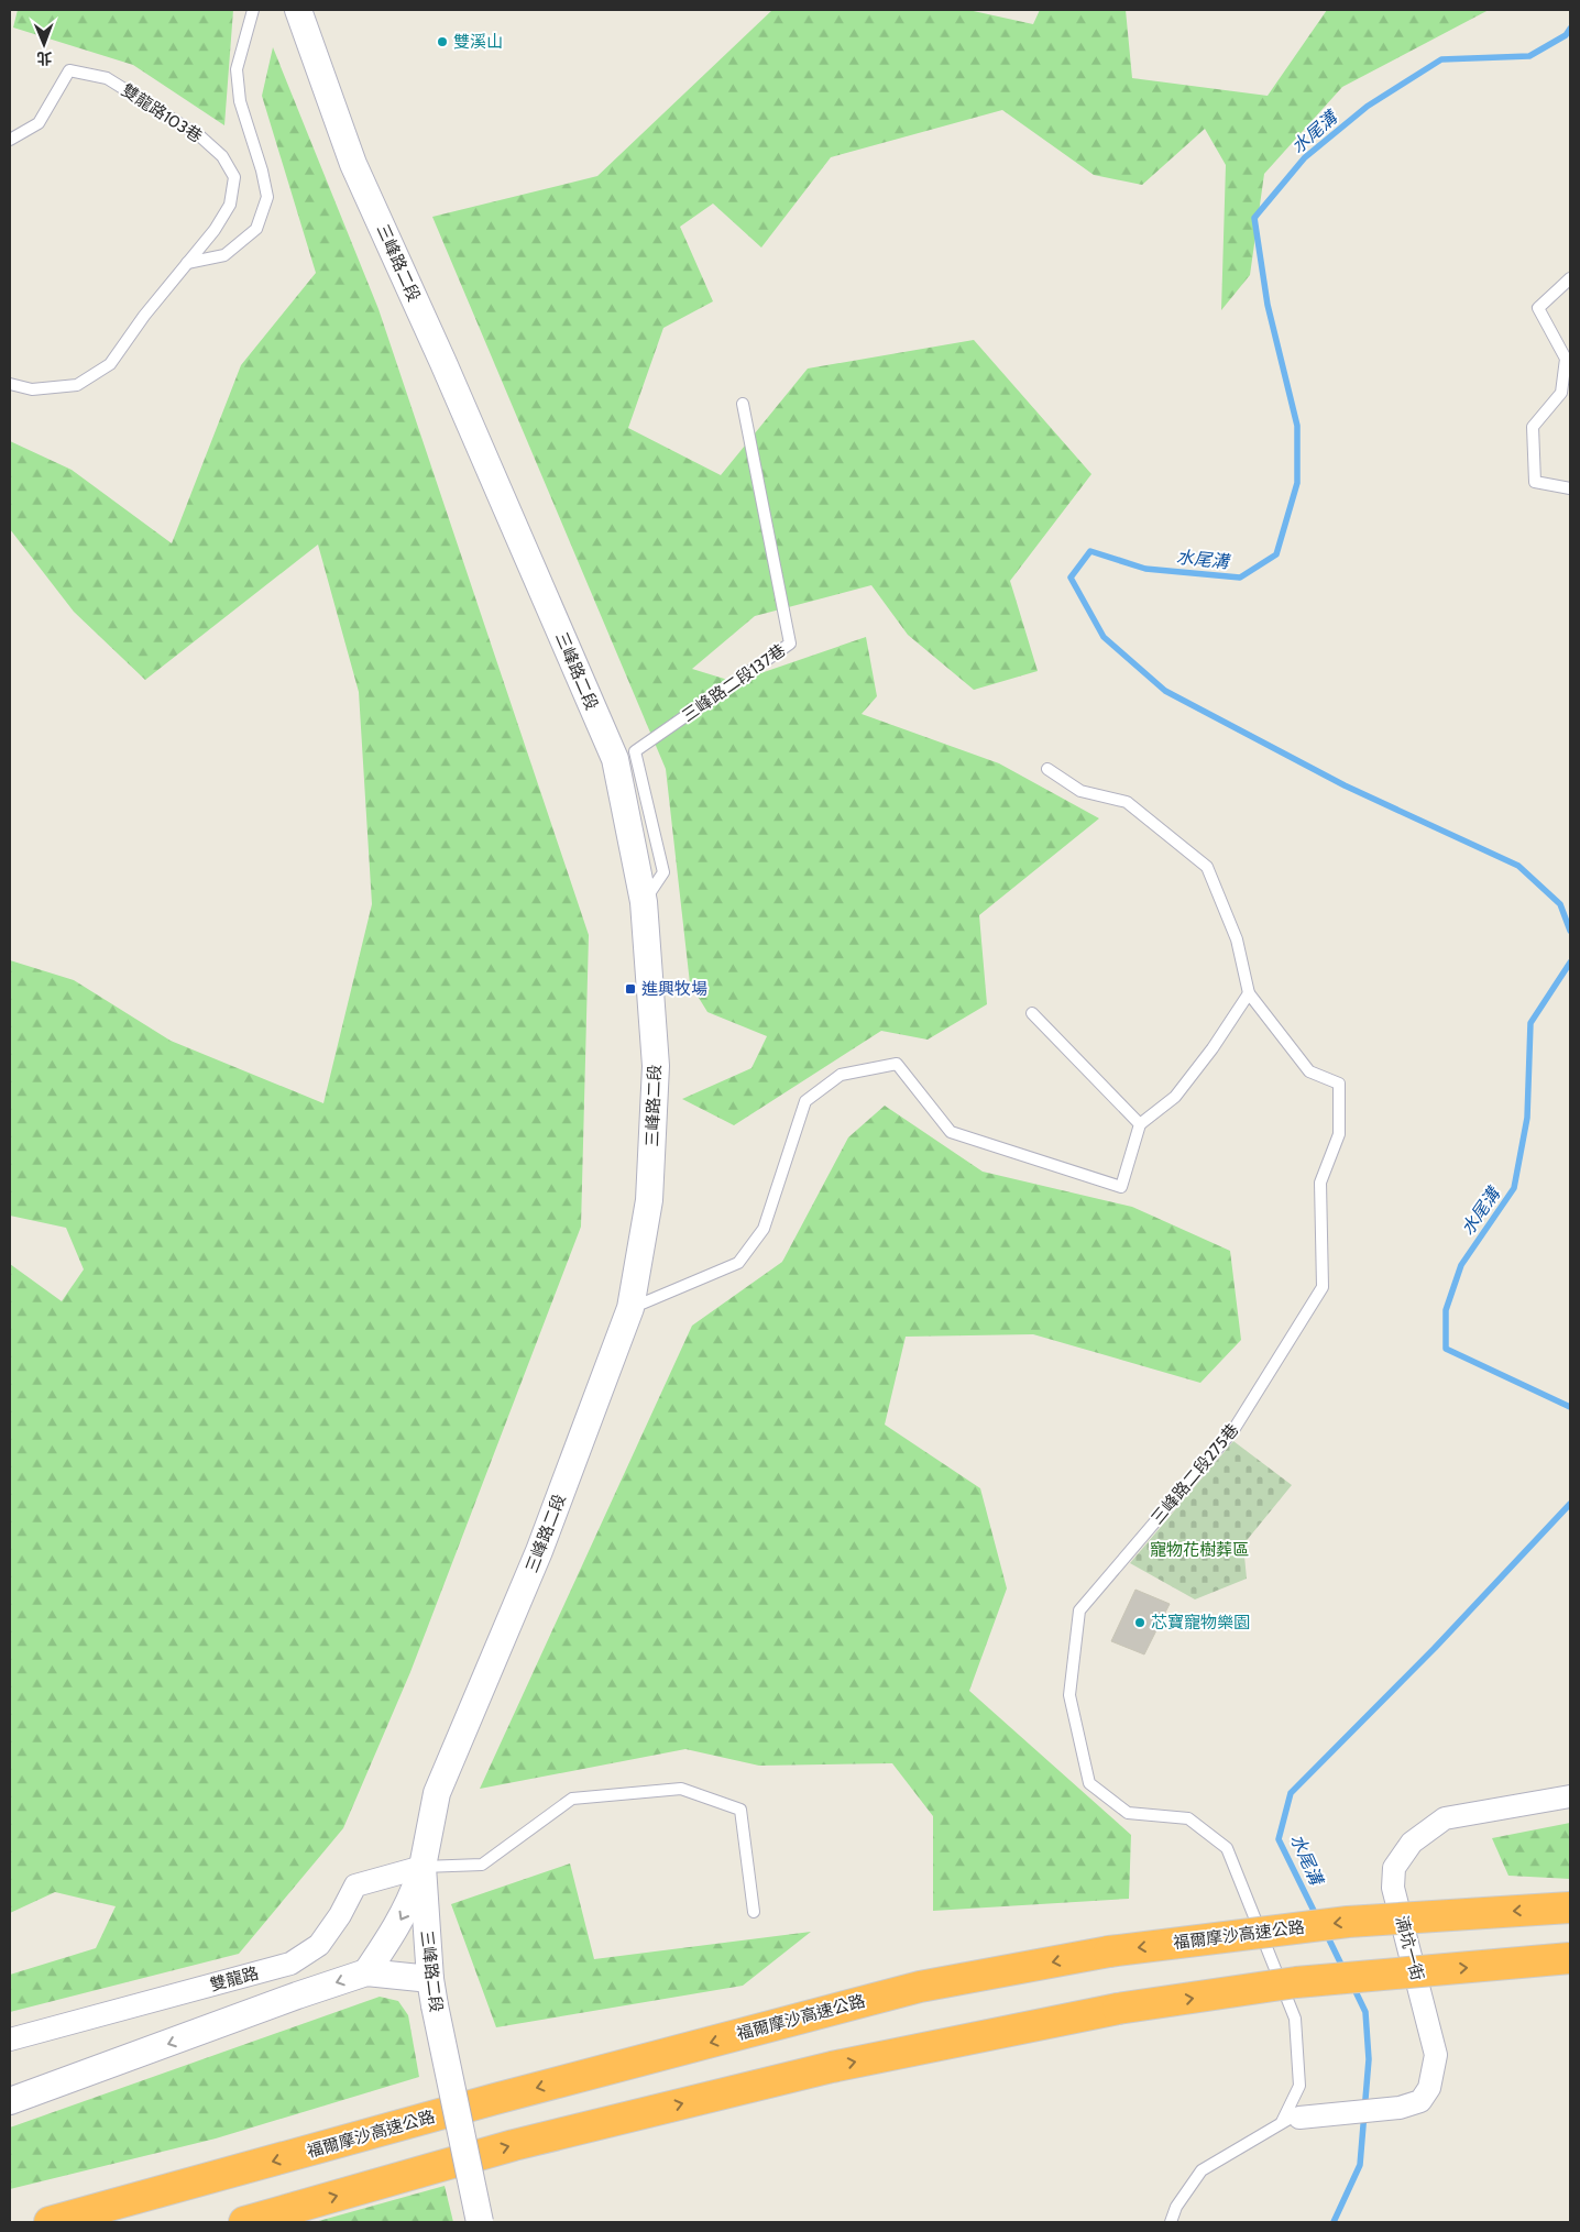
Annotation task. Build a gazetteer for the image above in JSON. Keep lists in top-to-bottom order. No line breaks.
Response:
{"streets":{"highway":["福爾摩沙高速公路"],"street":["三峰路二段","湳坑一街","雙龍路"],"lane":["雙龍路103巷","三峰路二段137巷","三峰路二段275巷"]},"crossings":[["三峰路二段","三峰路二段137巷"],["三峰路二段","雙龍路"],["三峰路二段275巷","湳坑一街"]],"water":["水尾溝"],"parks":["寵物花樹葬區"],"places":{"other":["雙溪山","芯寶寵物樂園"],"transit":["進興牧場"]},"north":"bottom"}
